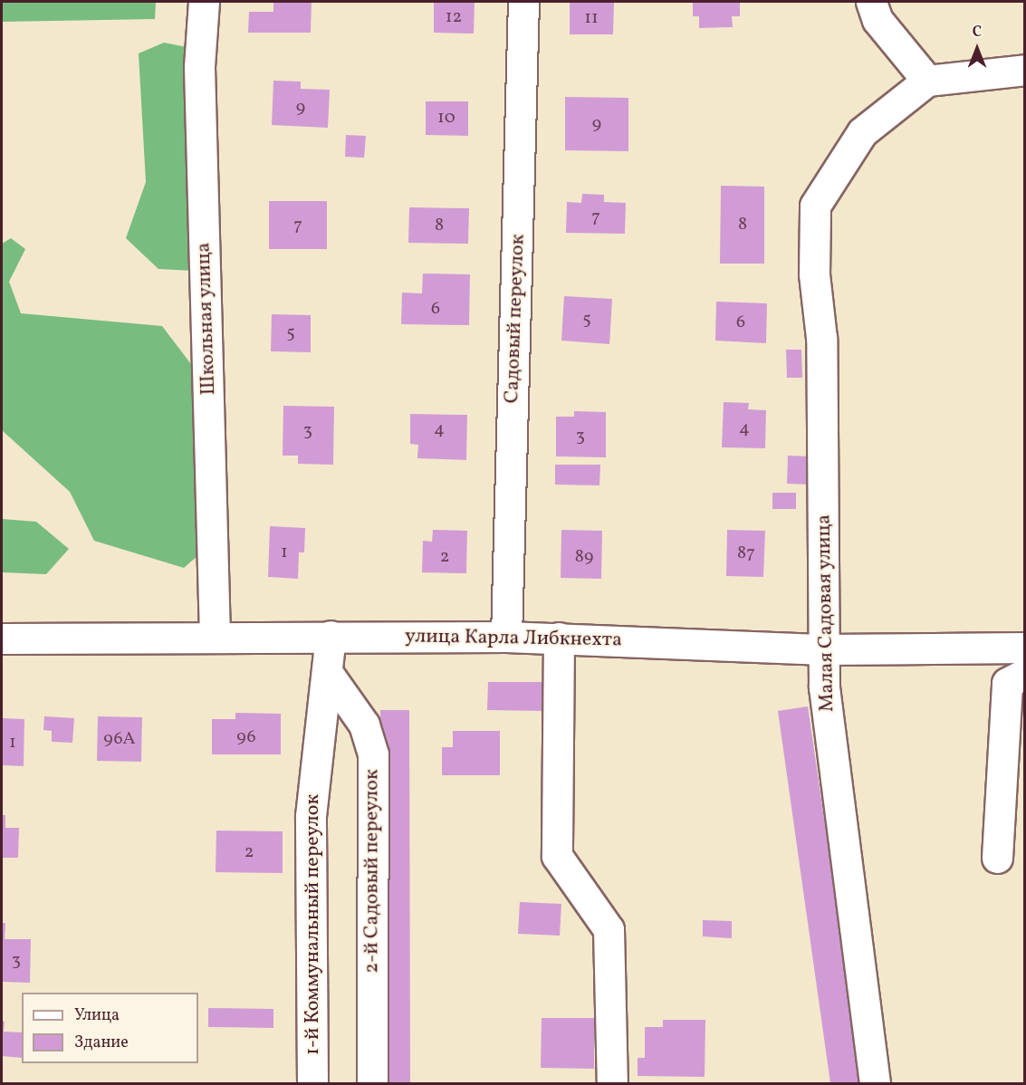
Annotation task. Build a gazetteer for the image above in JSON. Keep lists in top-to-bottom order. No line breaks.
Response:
{"streets":{"street":["Школьная улица","Садовый переулок","Малая Садовая улица","улица Карла Либкнехта","2-й Садовый переулок","1-й Коммунальный переулок"]},"crossings":[["Школьная улица","улица Карла Либкнехта"],["Садовый переулок","улица Карла Либкнехта"],["Малая Садовая улица","улица Карла Либкнехта"],["улица Карла Либкнехта","1-й Коммунальный переулок"],["2-й Садовый переулок","1-й Коммунальный переулок"]],"house_numbers":["12","11","9","10","9","7","8","7","8","6","5","6","5","4","4","3","3","1","87","2","89","96","96А","1","2","3"],"legend":["Улица","Здание"],"north":"top"}
